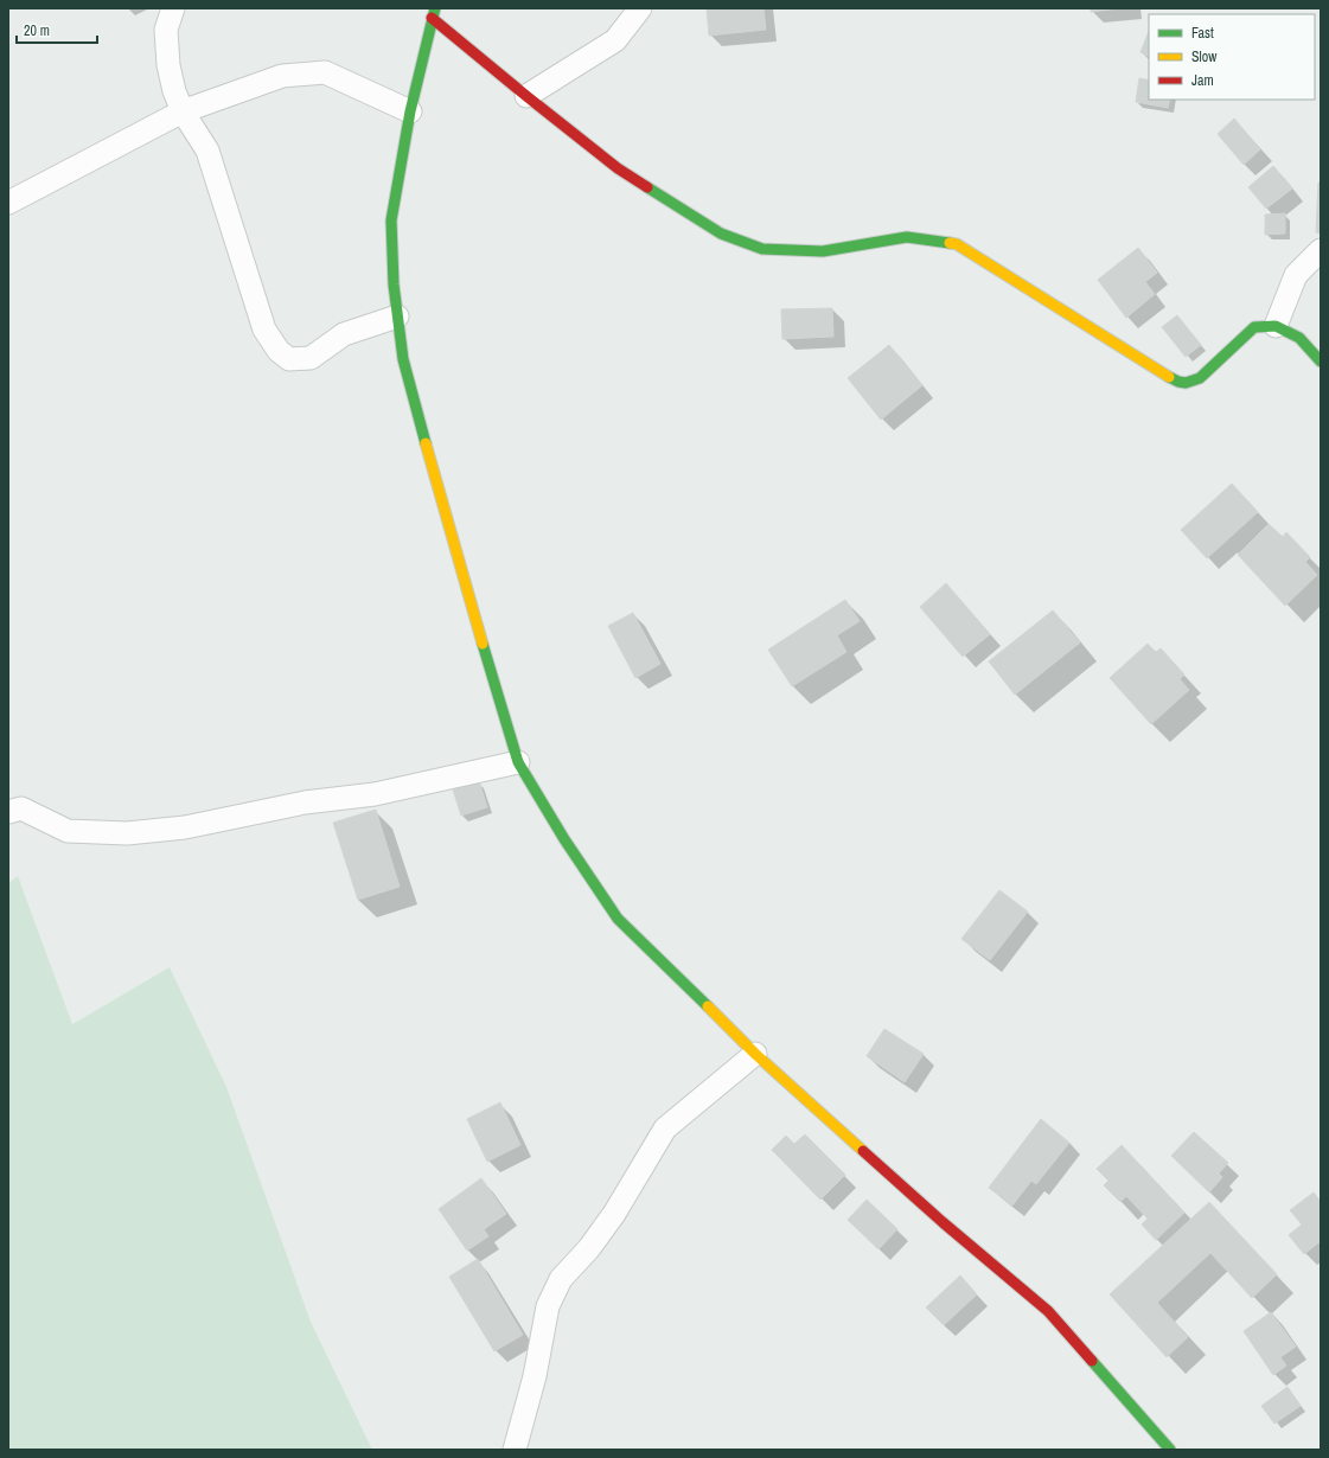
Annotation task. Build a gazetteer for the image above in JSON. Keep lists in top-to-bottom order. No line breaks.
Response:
{"legend":["Fast","Slow","Jam"],"scale_bar":"20 m"}
